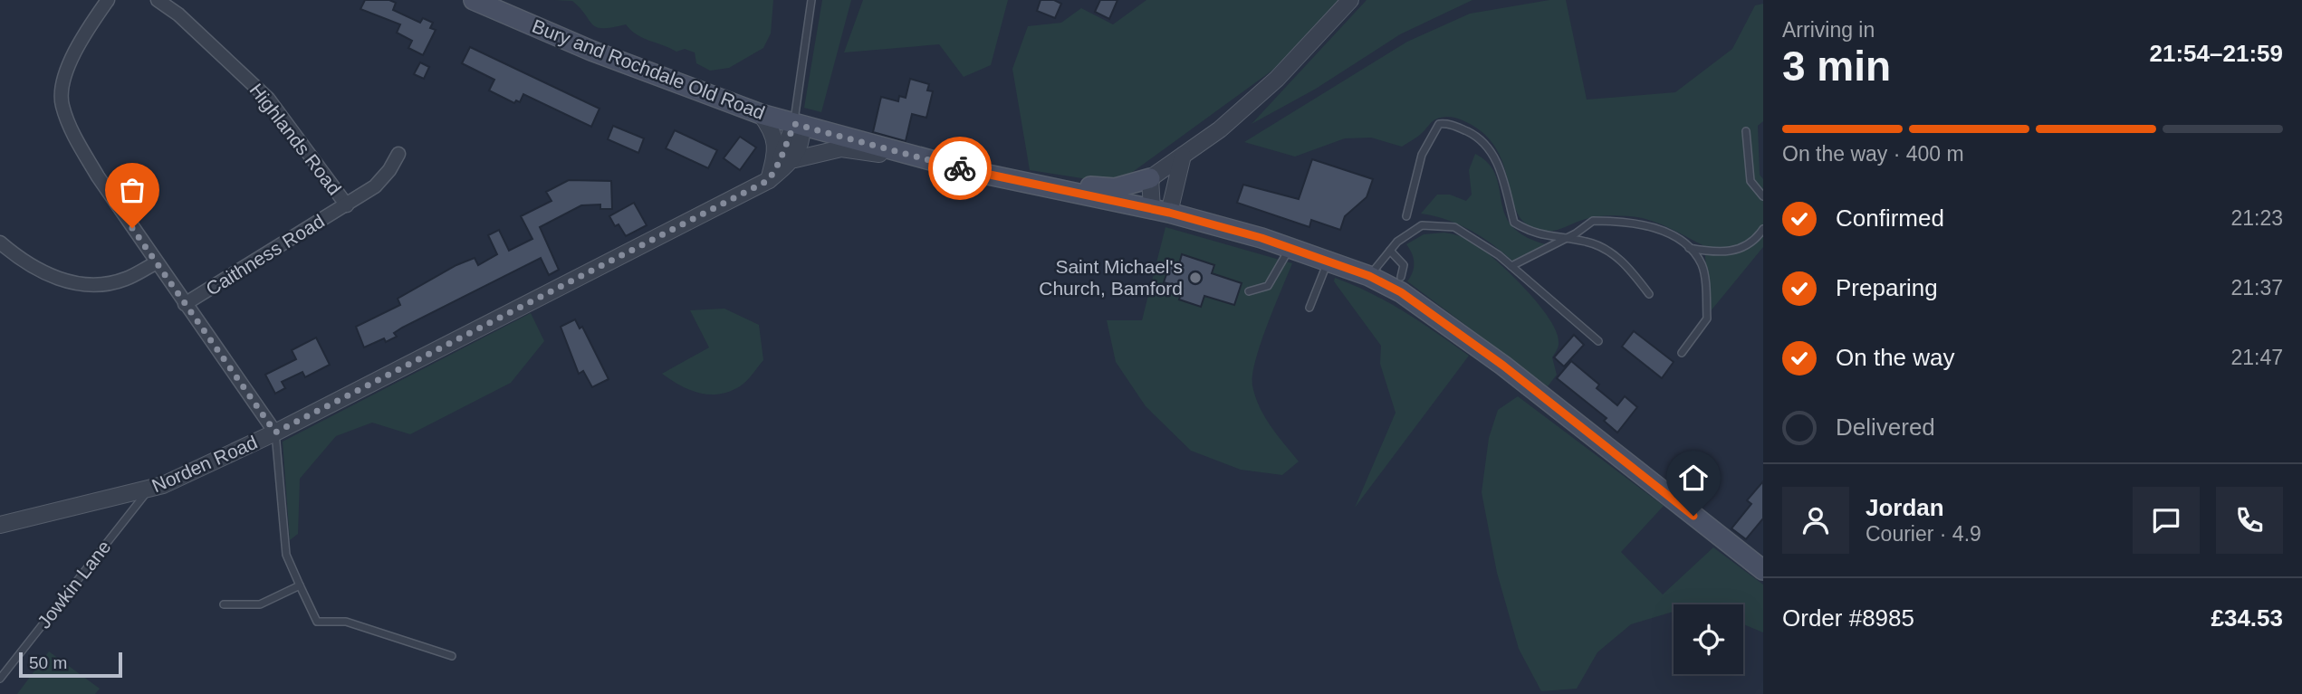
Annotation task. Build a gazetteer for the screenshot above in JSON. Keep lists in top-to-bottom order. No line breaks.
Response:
{"streets":{"main road":["Bury and Rochdale Old Road"],"street":["Highlands Road","Caithness Road","Norden Road"],"lane":["Jowkin Lane"]},"crossings":[["Highlands Road","Caithness Road"],["Norden Road","Jowkin Lane"]],"places":["Saint Michael's Church, Bamford"],"scale_bar":"50 m","page":{"heading":["3 min","Arriving in","21:54–21:59"],"panel":["Jordan","Courier · 4.9","Order #8985","£34.53"],"bar":"On the way · 400 m","list":[["Confirmed","21:23"],["Preparing","21:37"],["On the way","21:47"],"Delivered"],"scale":"50 m"}}
